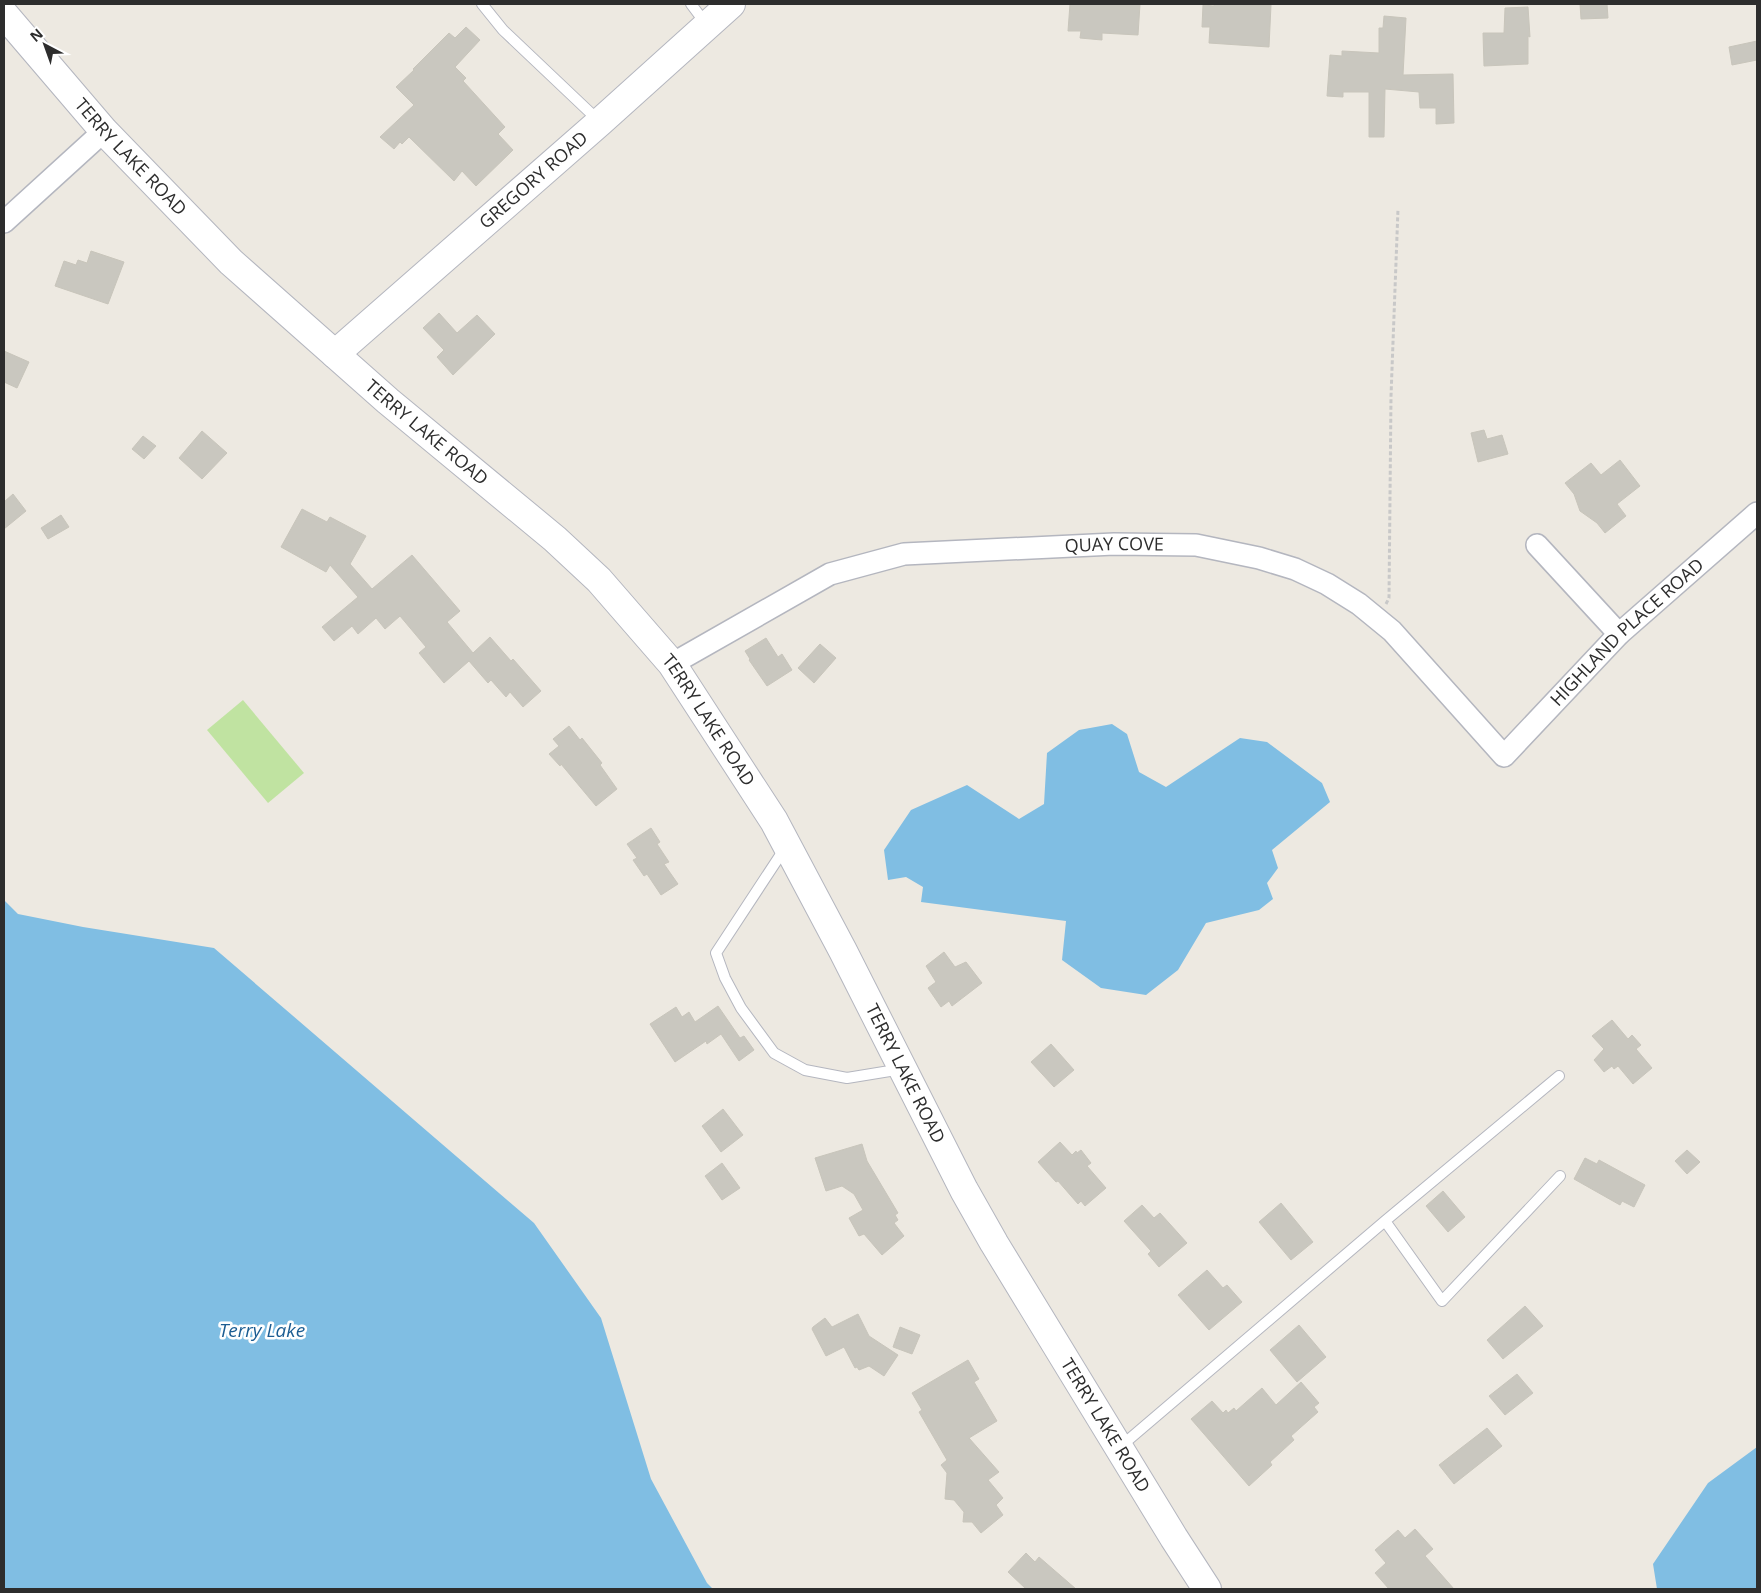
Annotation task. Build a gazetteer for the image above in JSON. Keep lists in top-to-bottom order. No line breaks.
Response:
{"streets":{"main road":["TERRY LAKE ROAD","GREGORY ROAD"],"street":["QUAY COVE","HIGHLAND PLACE ROAD"]},"crossings":[["TERRY LAKE ROAD","GREGORY ROAD"],["TERRY LAKE ROAD","QUAY COVE"],["QUAY COVE","HIGHLAND PLACE ROAD"]],"water":["Terry Lake"],"north":"top left"}
